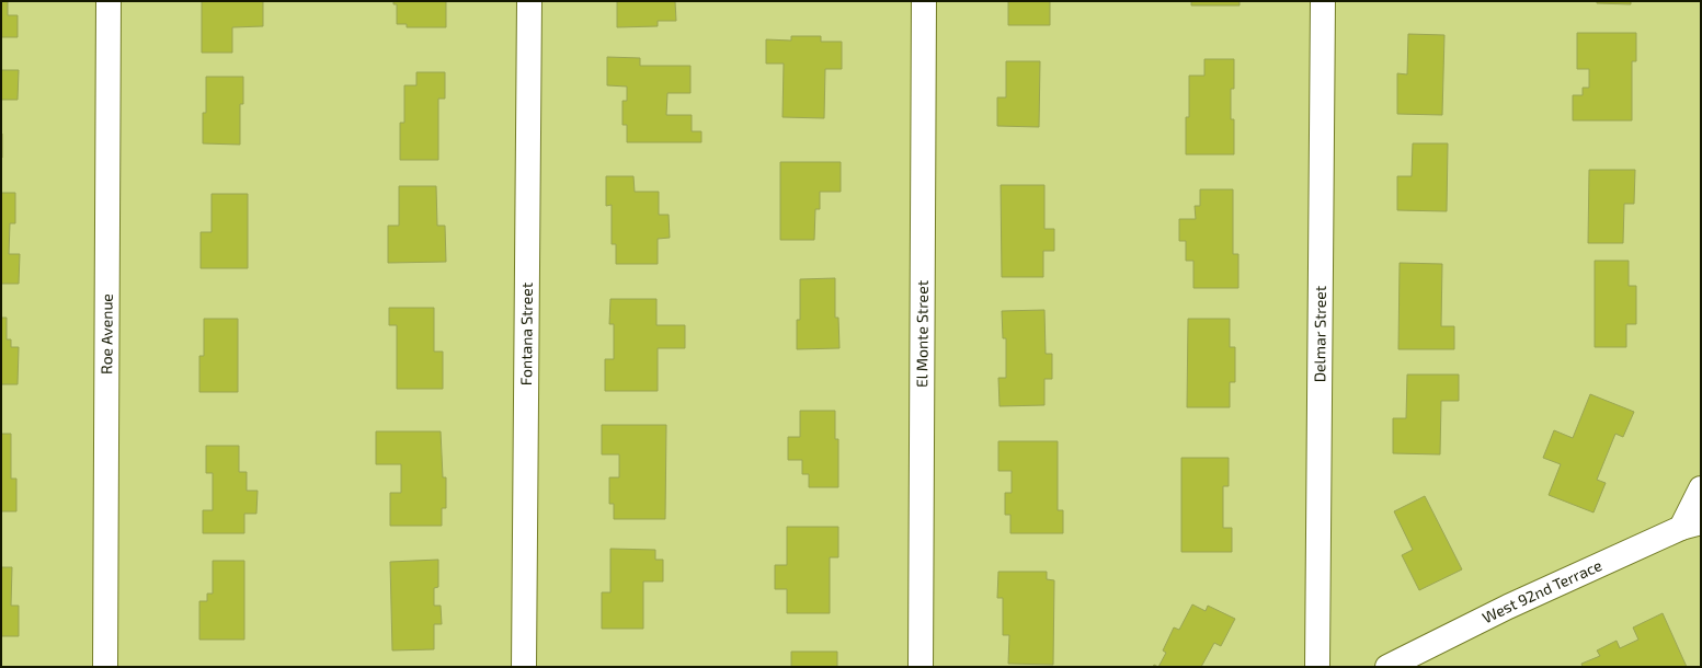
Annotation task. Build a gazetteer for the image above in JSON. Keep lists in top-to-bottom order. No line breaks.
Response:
{"streets":{"street":["Roe Avenue","Fontana Street","El Monte Street","Delmar Street","West 92nd Terrace"]}}
